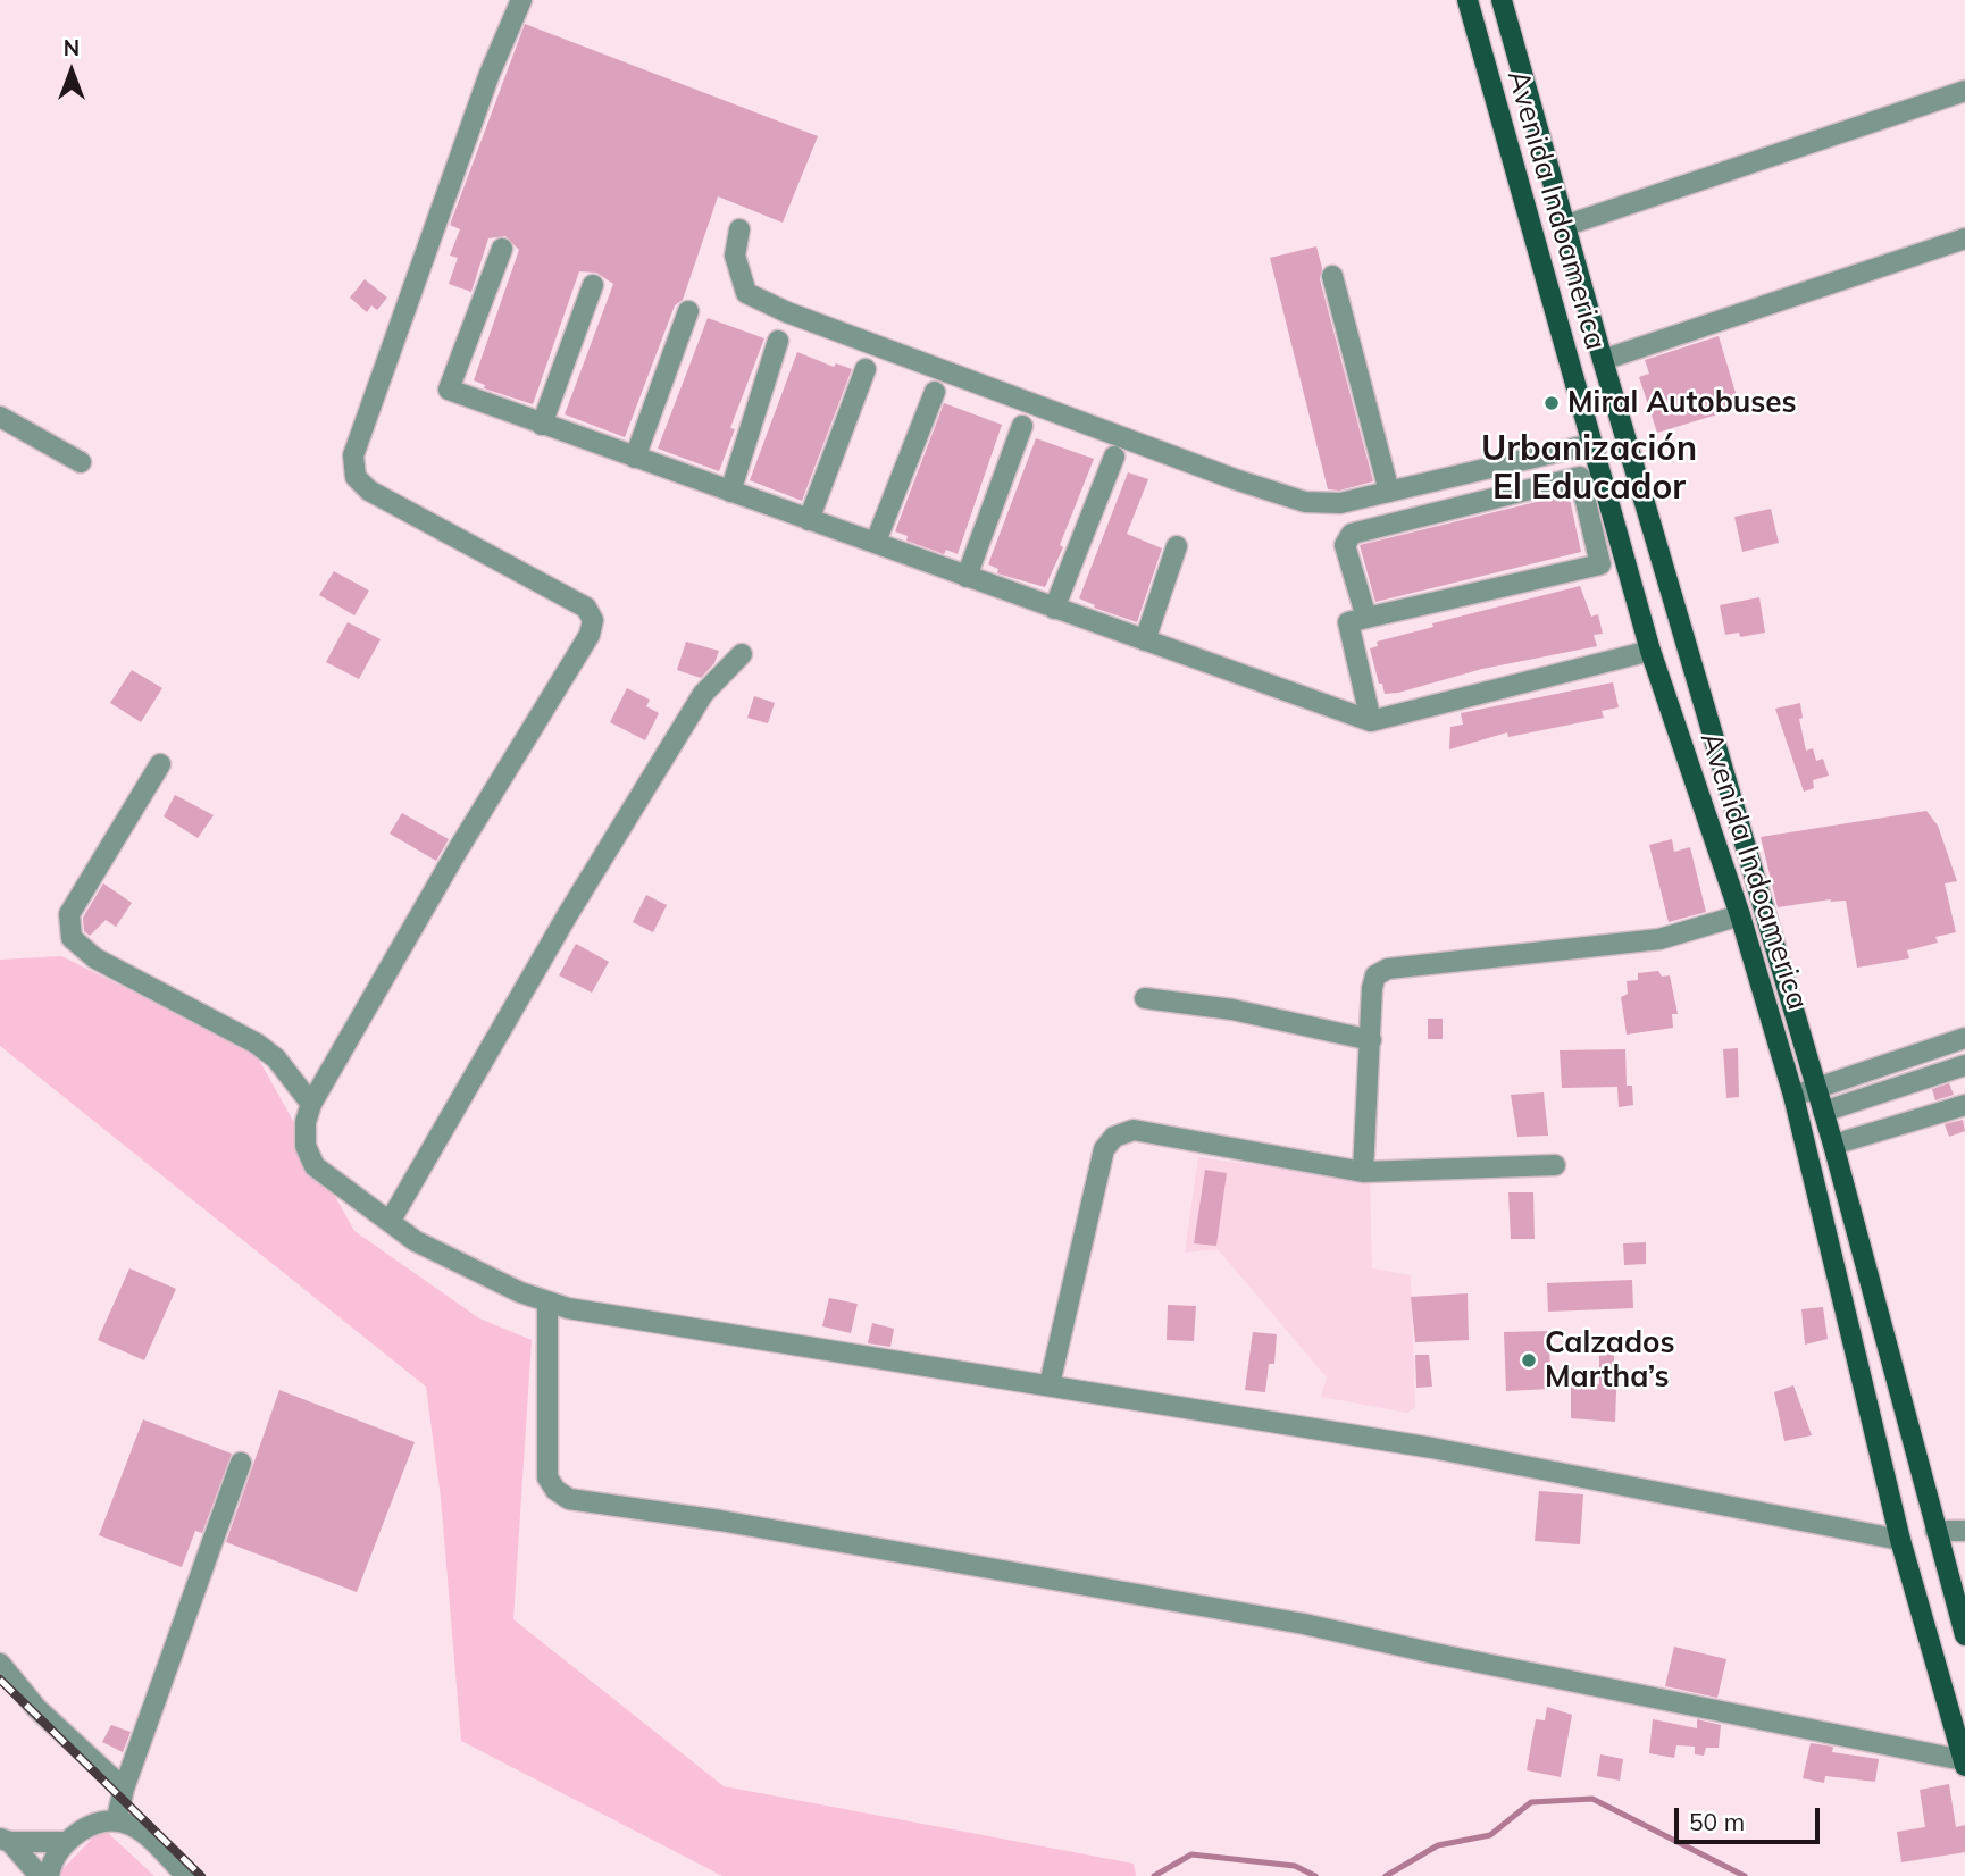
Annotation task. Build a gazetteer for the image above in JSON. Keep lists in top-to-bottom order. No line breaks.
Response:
{"streets":{"main road":["Avenida Indoamerica"]},"districts":["Urbanización El Educador"],"places":["Miral Autobuses","Calzados Martha’s"],"scale_bar":"50 m","north":"top"}
